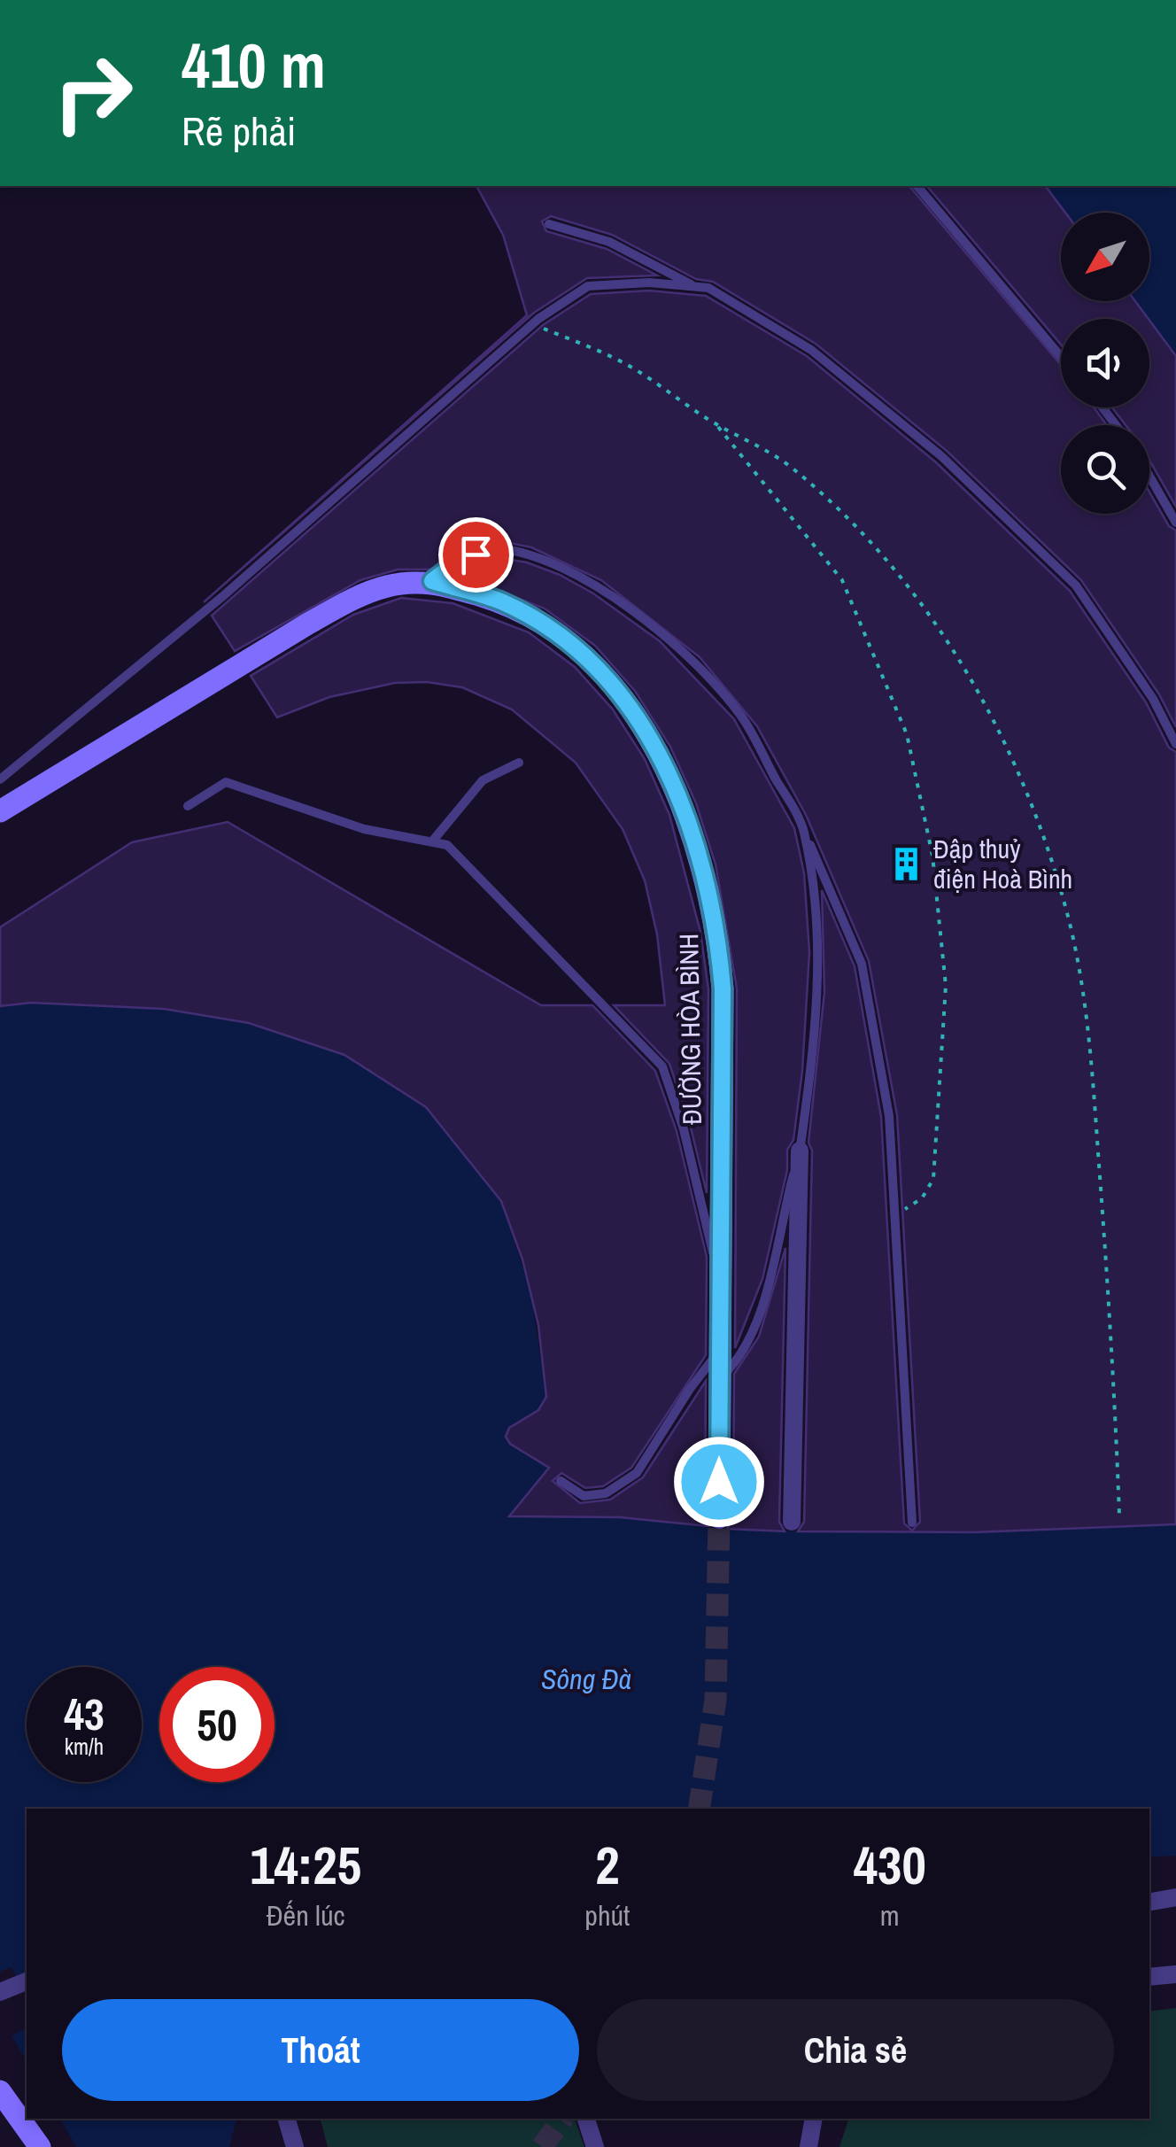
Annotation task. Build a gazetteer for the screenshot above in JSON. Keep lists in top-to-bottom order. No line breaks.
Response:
{"streets":{"main road":["ĐƯỜNG HÒA BÌNH"]},"water":["Sông Đà"],"places":{"building":["Đập thuỷ điện Hoà Bình"]},"north":"bottom left","page":{"turn":["410 m","Rẽ phải"],"speed":"43 km/h","limit":"50","eta":["14:25","Đến lúc","2","phút","430","m"],"buttons":["Thoát","Chia sẻ"]}}
